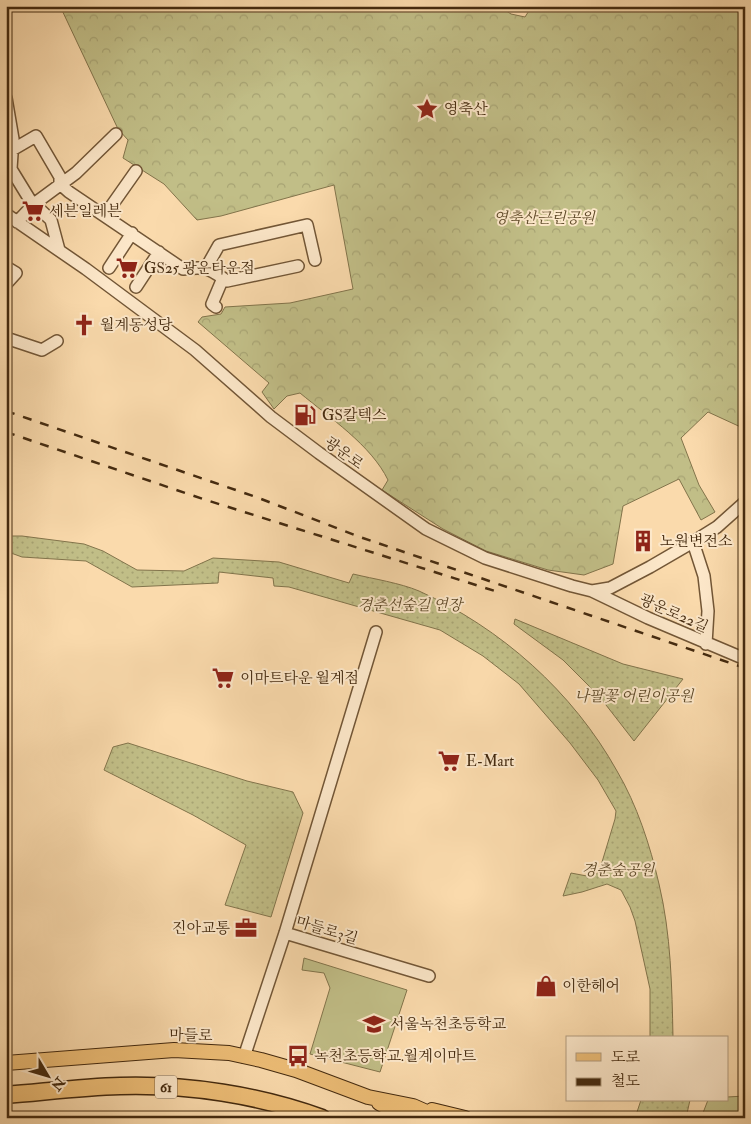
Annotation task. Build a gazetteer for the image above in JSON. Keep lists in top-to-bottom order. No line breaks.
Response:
{"streets":{"highway":["61"],"main road":["마들로"],"street":["광운로","광운로22길","마들로3길"]},"crossings":[["광운로","광운로22길"],["마들로3길","마들로"]],"parks":["영축산근린공원","경춘선숲길 연장","나팔꽃 어린이공원","경춘숲공원"],"places":{"place":["영축산"],"supermarket":["세븐일레븐","GS25 광운타운점","이마트타운 월계점","E-Mart"],"church":["월계동성당"],"fuel station":["GS칼텍스"],"building":["노원변전소"],"office":["진아교통"],"shop":["이한헤어"],"school or university":["서울녹천초등학교"],"bus stop":["녹천초등학교.월계이마트"]},"legend":["도로","철도"],"north":"bottom right"}
